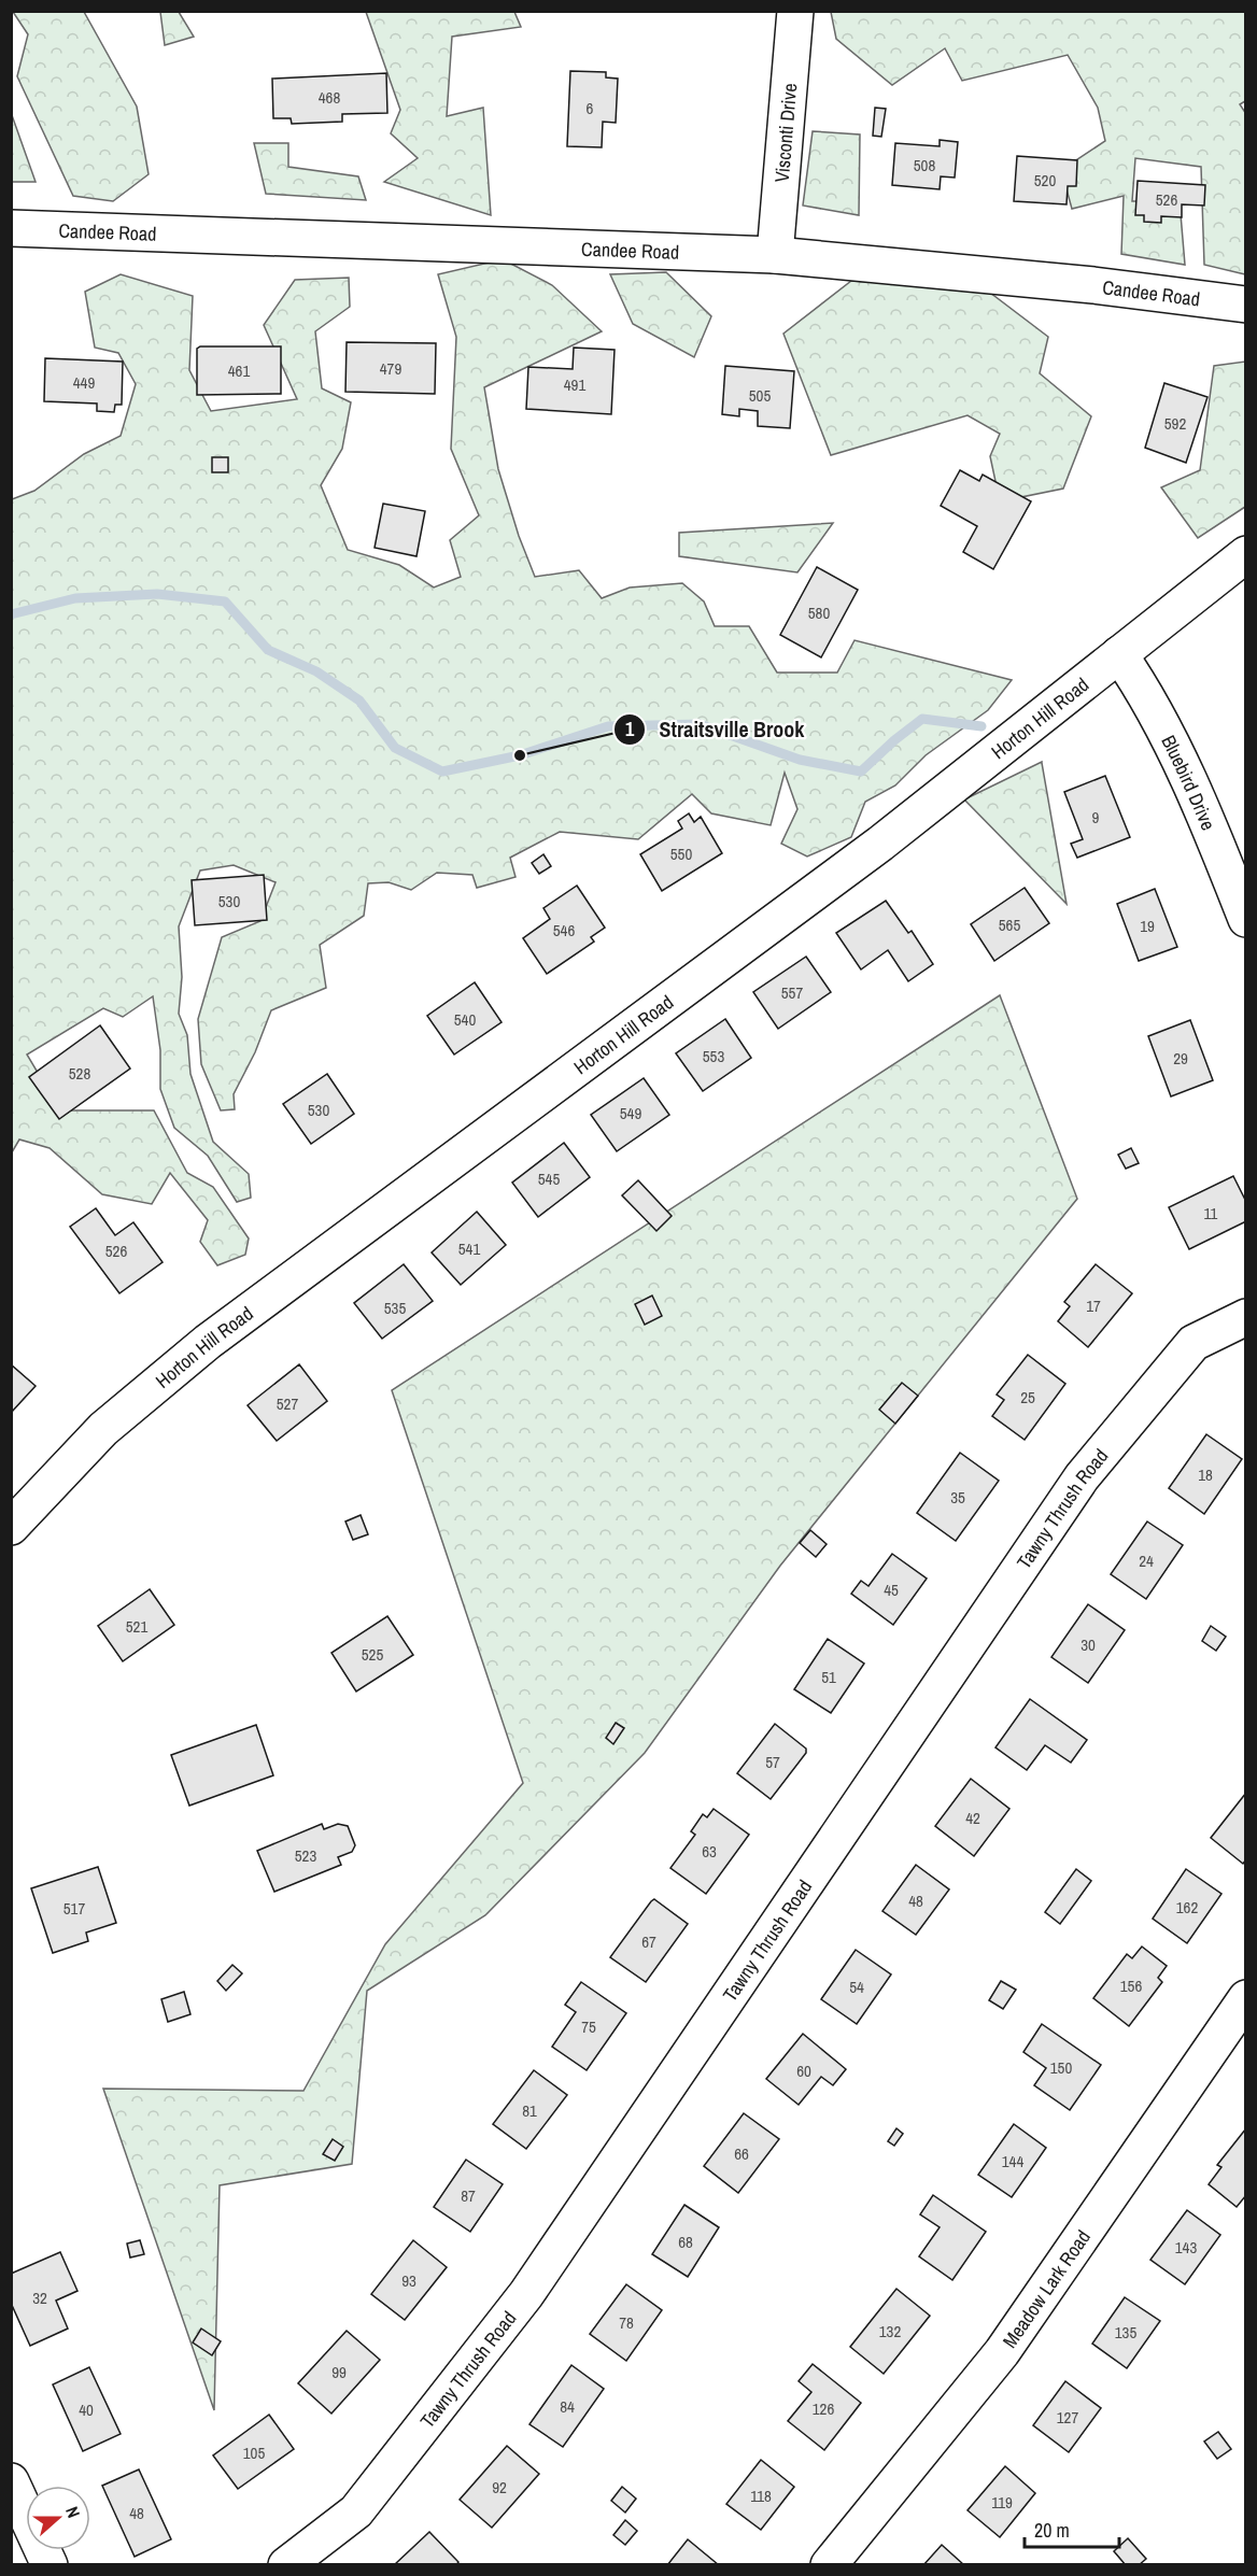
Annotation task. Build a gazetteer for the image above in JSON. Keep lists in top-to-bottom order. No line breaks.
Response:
{"streets":{"street":["Visconti Drive","Candee Road","Horton Hill Road","Bluebird Drive","Tawny Thrush Road","Meadow Lark Road"]},"crossings":[["Visconti Drive","Candee Road"],["Horton Hill Road","Bluebird Drive"]],"places":["Straitsville Brook"],"house_numbers":["468","6","508","520","526","479","461","449","491","505","592","580","9","550","530","565","19","546","557","540","553","29","528","530","549","545","11","541","526","17","535","25","527","18","35","24","45","521","30","525","51","57","42","63","523","48","162","517","67","156","54","75","150","60","81","66","144","87","68","143","93","32","78","132","135","99","84","126","40","127","105","92","118","119","48"],"scale_bar":"20 m","north":"right"}
